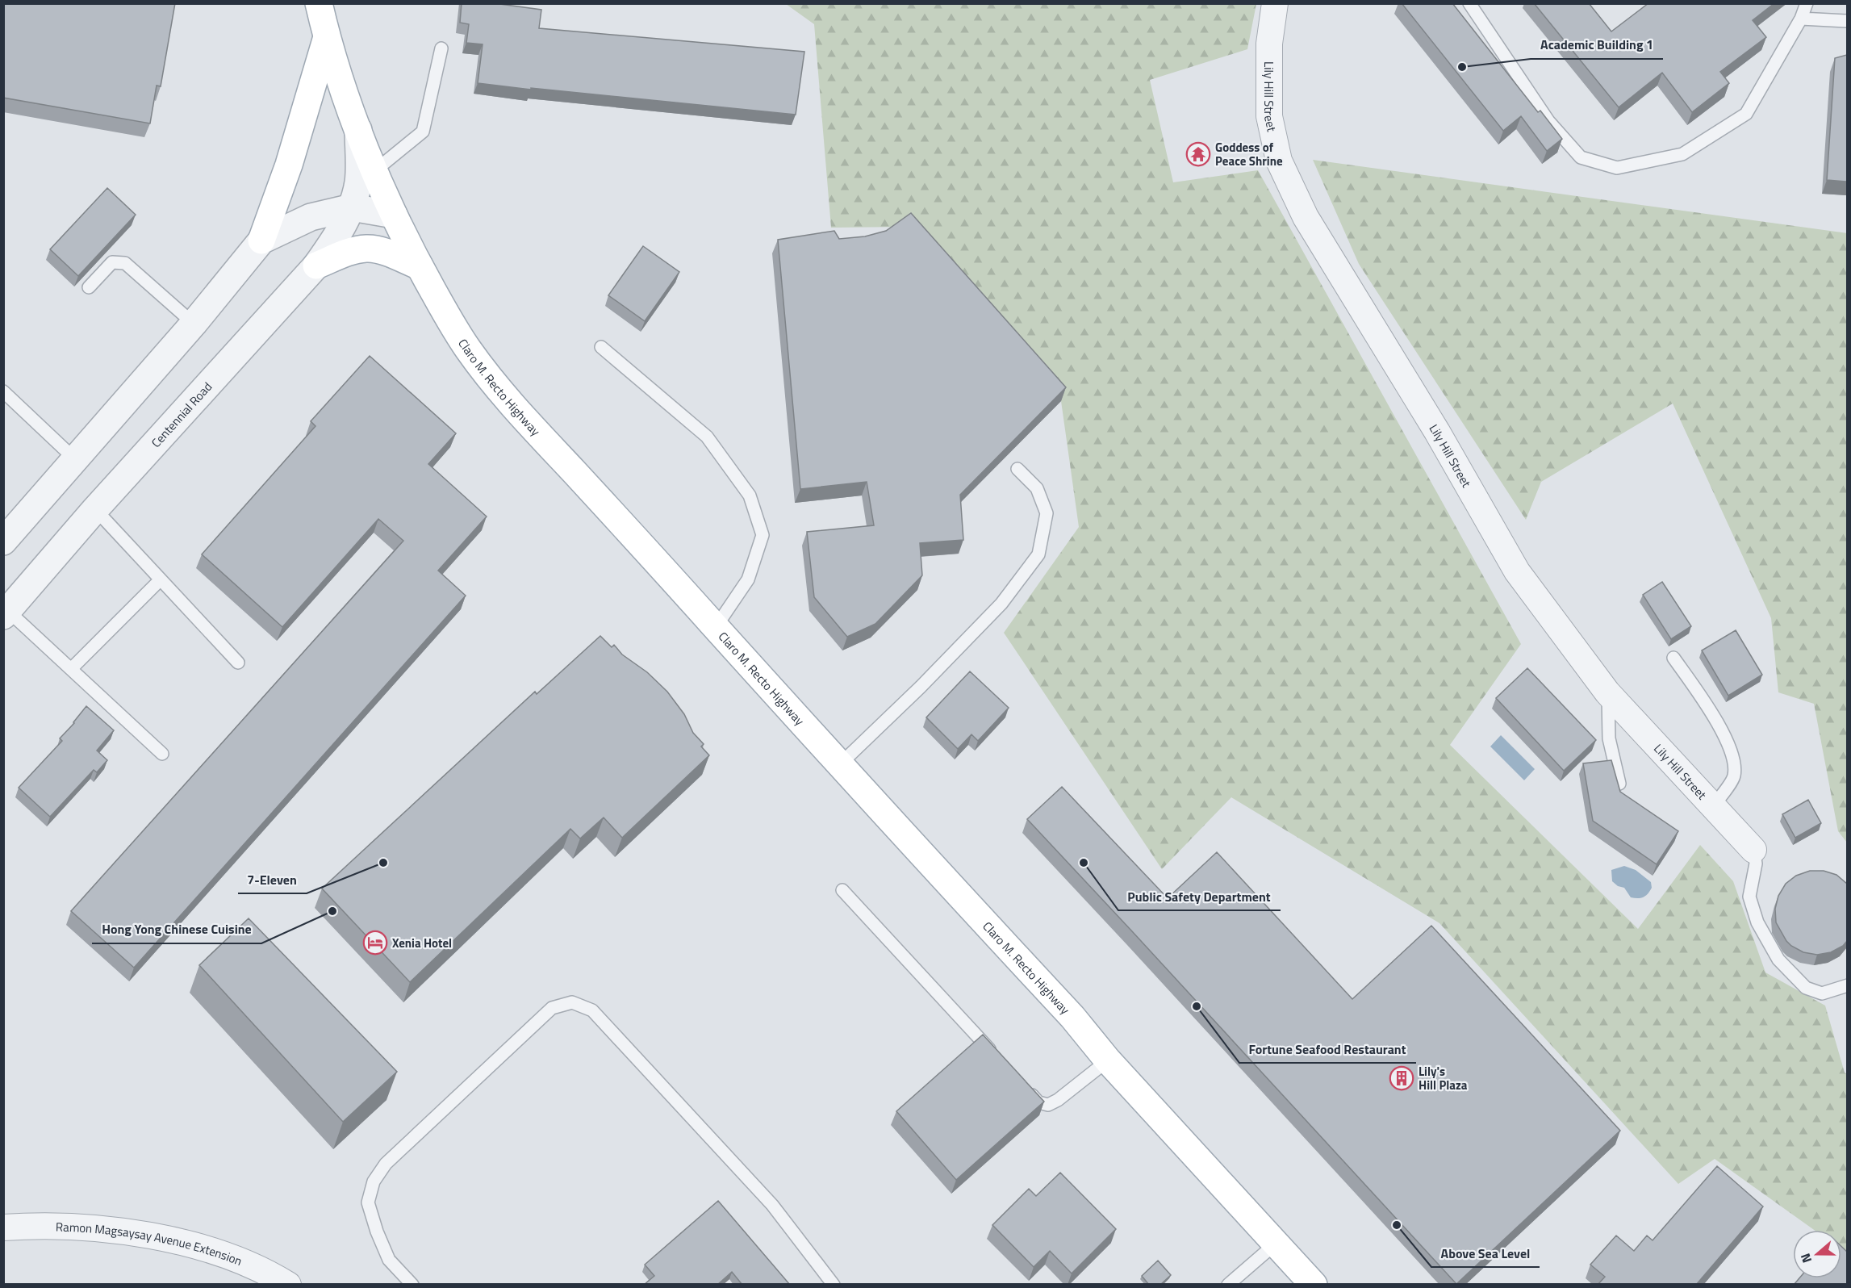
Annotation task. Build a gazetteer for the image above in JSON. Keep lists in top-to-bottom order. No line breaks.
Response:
{"streets":{"main road":["Claro M. Recto Highway"],"street":["Lily Hill Street","Centennial Road","Ramon Magsaysay Avenue Extension"]},"crossings":[["Claro M. Recto Highway","Centennial Road"]],"places":{"other":["Academic Building 1","7-Eleven","Public Safety Department","Hong Yong Chinese Cuisine","Fortune Seafood Restaurant","Above Sea Level"],"temple":["Goddess of Peace Shrine"],"hotel":["Xenia Hotel"],"building":["Lily's Hill Plaza"]},"north":"left"}
